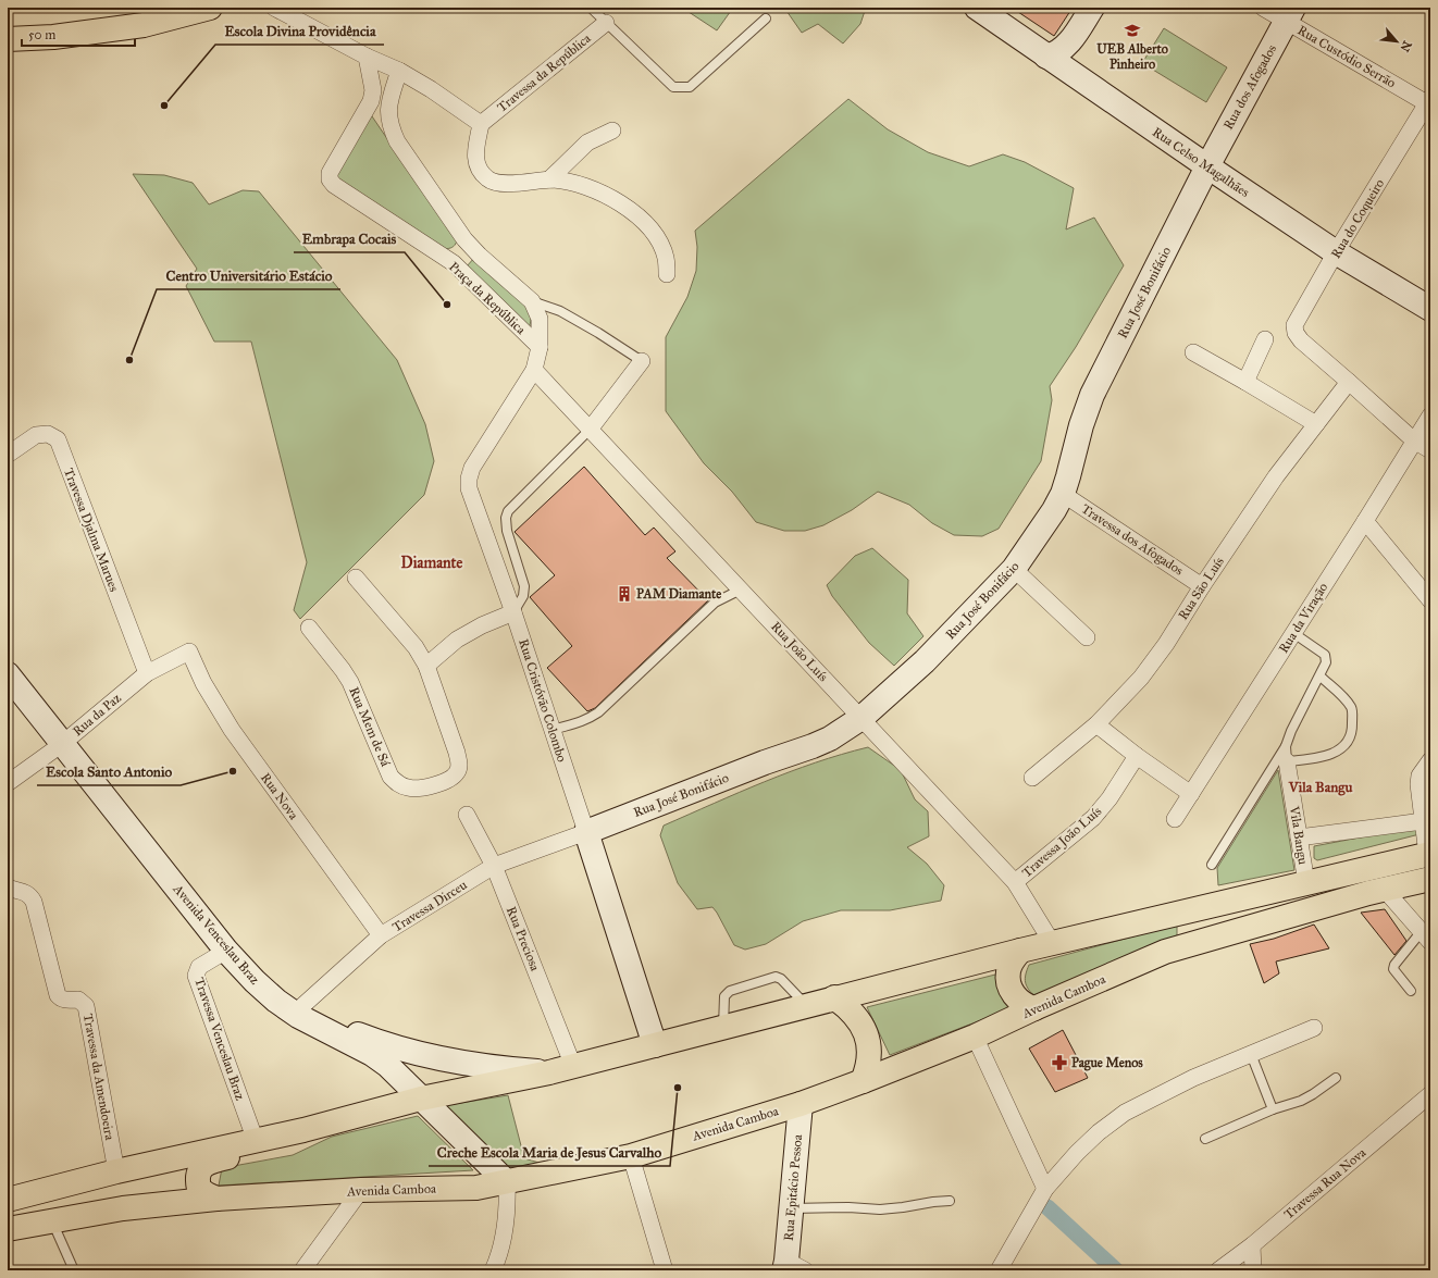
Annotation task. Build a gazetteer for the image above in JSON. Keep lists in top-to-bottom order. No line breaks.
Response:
{"streets":{"main road":["Rua dos Afogados","Rua Celso Magalhães","Rua José Bonifácio","Rua Cristóvão Colombo","Avenida Venceslau Braz","Avenida Camboa","Rua Epitácio Pessoa"],"street":["Rua Custódio Serrão","Travessa da República","Rua do Coqueiro","Praça da República","Travessa Djalma Marues","Travessa dos Afogados","Rua São Luís","Rua da Viração","Rua João Luís","Rua da Paz","Rua Mem de Sá","Rua Nova","Vila Bangu","Travessa João Luís","Travessa Dirceu","Rua Preciosa","Travessa Venceslau Braz","Travessa da Amendoeira","Travessa Rua Nova"]},"crossings":[["Rua Custódio Serrão","Rua dos Afogados"],["Rua Custódio Serrão","Rua do Coqueiro"],["Rua dos Afogados","Rua Celso Magalhães"],["Rua dos Afogados","Rua José Bonifácio"],["Rua Celso Magalhães","Rua do Coqueiro"],["Rua Celso Magalhães","Rua José Bonifácio"],["Rua do Coqueiro","Rua São Luís"],["Rua José Bonifácio","Travessa dos Afogados"],["Rua José Bonifácio","Rua João Luís"],["Rua José Bonifácio","Rua Cristóvão Colombo"],["Rua José Bonifácio","Travessa Dirceu"],["Praça da República","Rua João Luís"],["Praça da República","Rua Cristóvão Colombo"],["Travessa Djalma Marues","Rua da Paz"],["Travessa dos Afogados","Rua São Luís"],["Rua João Luís","Rua Cristóvão Colombo"],["Rua João Luís","Travessa João Luís"],["Rua Cristóvão Colombo","Travessa Dirceu"],["Rua da Paz","Rua Nova"],["Rua da Paz","Avenida Venceslau Braz"],["Rua Nova","Travessa Dirceu"],["Travessa Dirceu","Avenida Venceslau Braz"],["Travessa Dirceu","Rua Preciosa"],["Avenida Venceslau Braz","Avenida Camboa"],["Avenida Venceslau Braz","Travessa Venceslau Braz"],["Avenida Camboa","Rua Epitácio Pessoa"]],"districts":["Diamante","Vila Bangu"],"places":{"school or university":["UEB Alberto Pinheiro"],"other":["Escola Divina Providência","Embrapa Cocais","Centro Universitário Estácio","Escola Santo Antonio","Creche Escola Maria de Jesus Carvalho"],"building":["PAM Diamante"],"pharmacy":["Pague Menos"]},"scale_bar":"50 m","north":"bottom right"}
